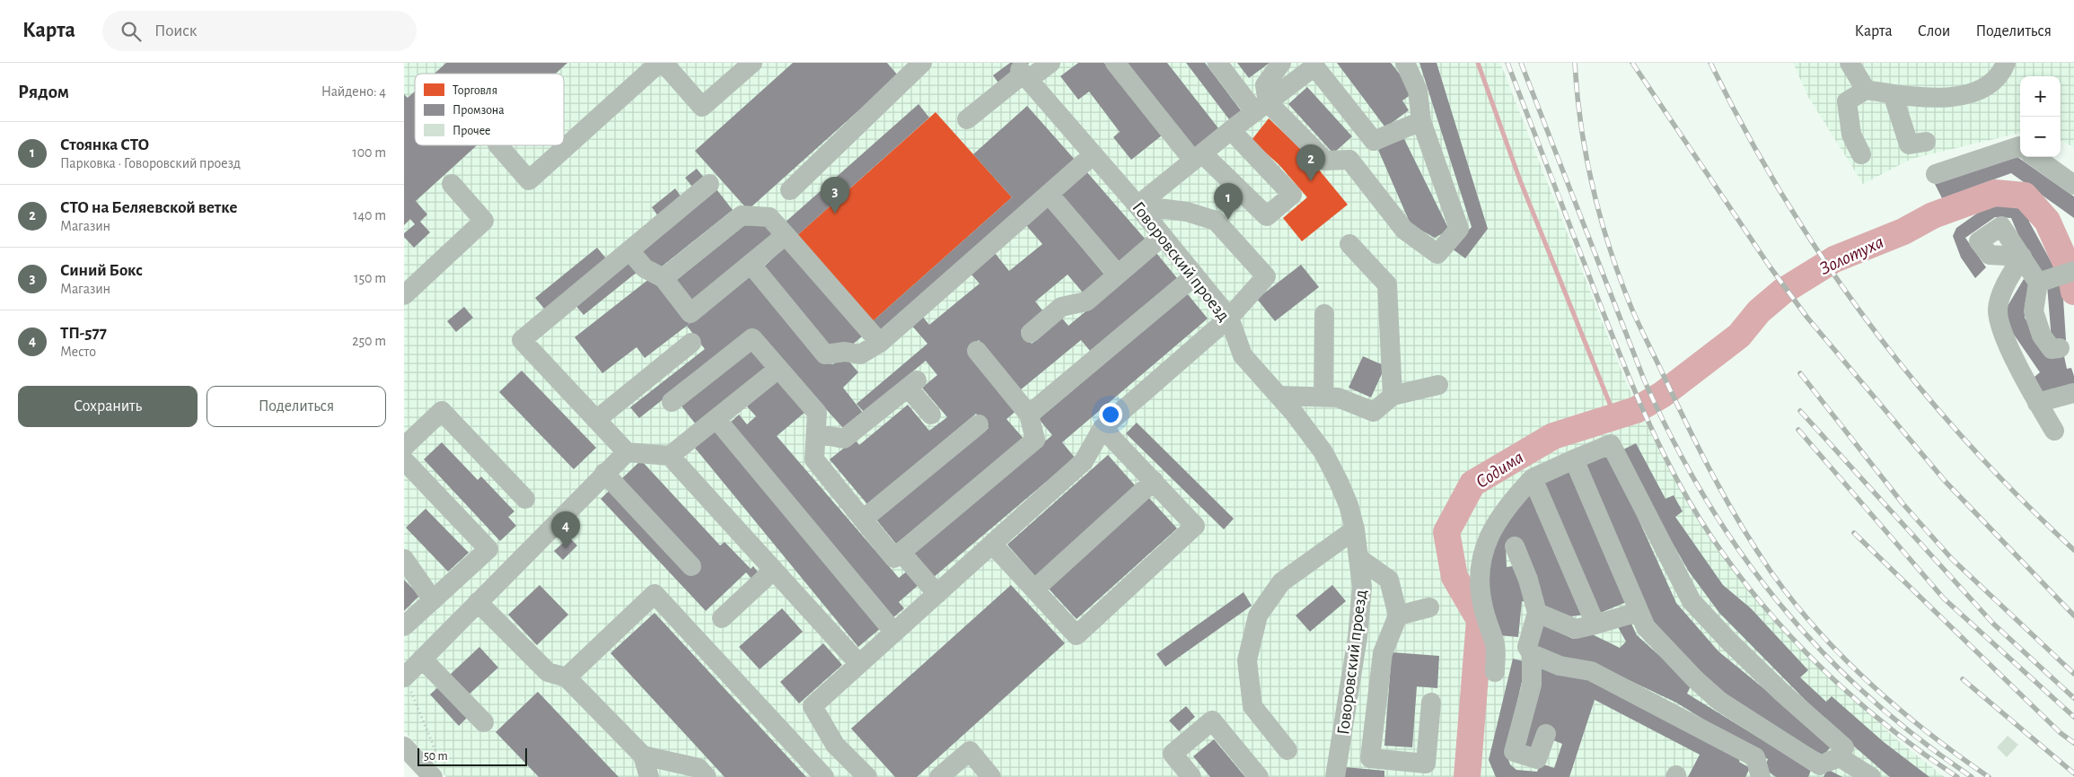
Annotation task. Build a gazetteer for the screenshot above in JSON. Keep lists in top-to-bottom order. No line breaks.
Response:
{"streets":{"street":["Говоровский проезд"]},"water":["Золотуха","Содима"],"legend":["Торговля","Промзона","Прочее"],"scale_bar":"50 m","page":{"header":"Карта","search":"Поиск","nav":["Карта","Слои","Поделиться"],"heading":["Рядом","Найдено: 4"],"map_buttons":["+","−"],"list":[{"mark":"1","name":"Стоянка СТО","note":"Парковка · Говоровский проезд","value":"100 m"},{"mark":"2","name":"СТО на Беляевской ветке","note":"Магазин","value":"140 m"},{"mark":"3","name":"Синий Бокс","note":"Магазин","value":"150 m"},{"mark":"4","name":"ТП-577","note":"Место","value":"250 m"}],"pins":["2","3","1","4"],"buttons":["Сохранить","Поделиться"],"scale":"50 m"}}
